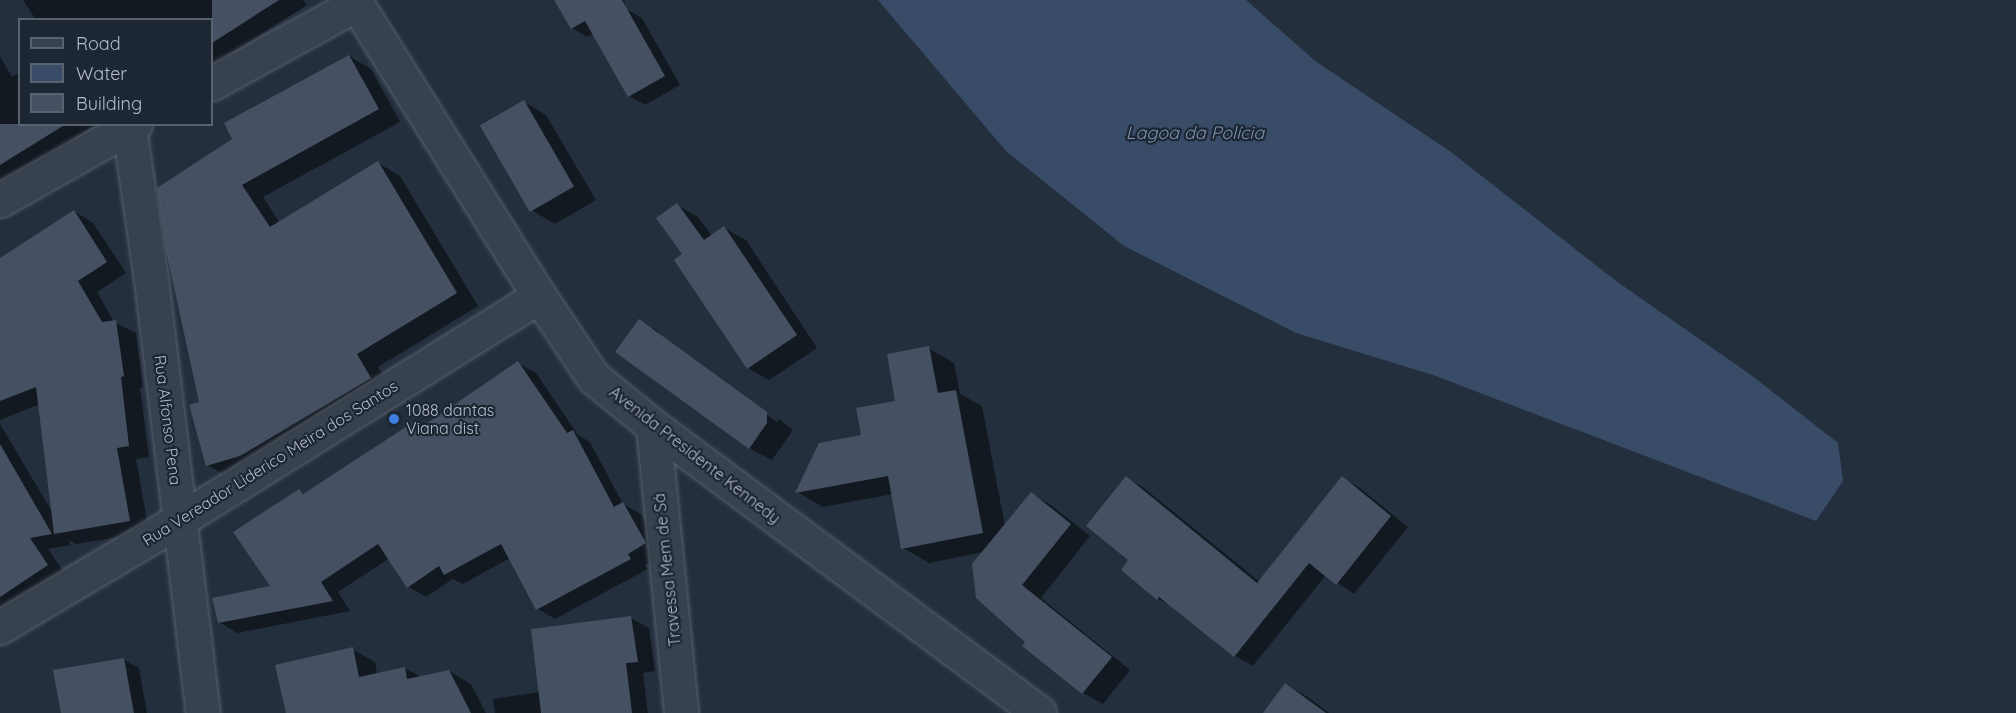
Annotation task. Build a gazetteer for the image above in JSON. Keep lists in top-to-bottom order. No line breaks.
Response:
{"streets":{"street":["Rua Alfonso Pena","Avenida Presidente Kennedy","Rua Vereador Liderico Meira dos Santos","Travessa Mem de Sá"]},"crossings":[["Rua Alfonso Pena","Rua Vereador Liderico Meira dos Santos"],["Avenida Presidente Kennedy","Rua Vereador Liderico Meira dos Santos"],["Avenida Presidente Kennedy","Travessa Mem de Sá"]],"water":["Lagoa da Polícia"],"places":["1088 dantas Viana dist"],"legend":["Road","Water","Building"]}
